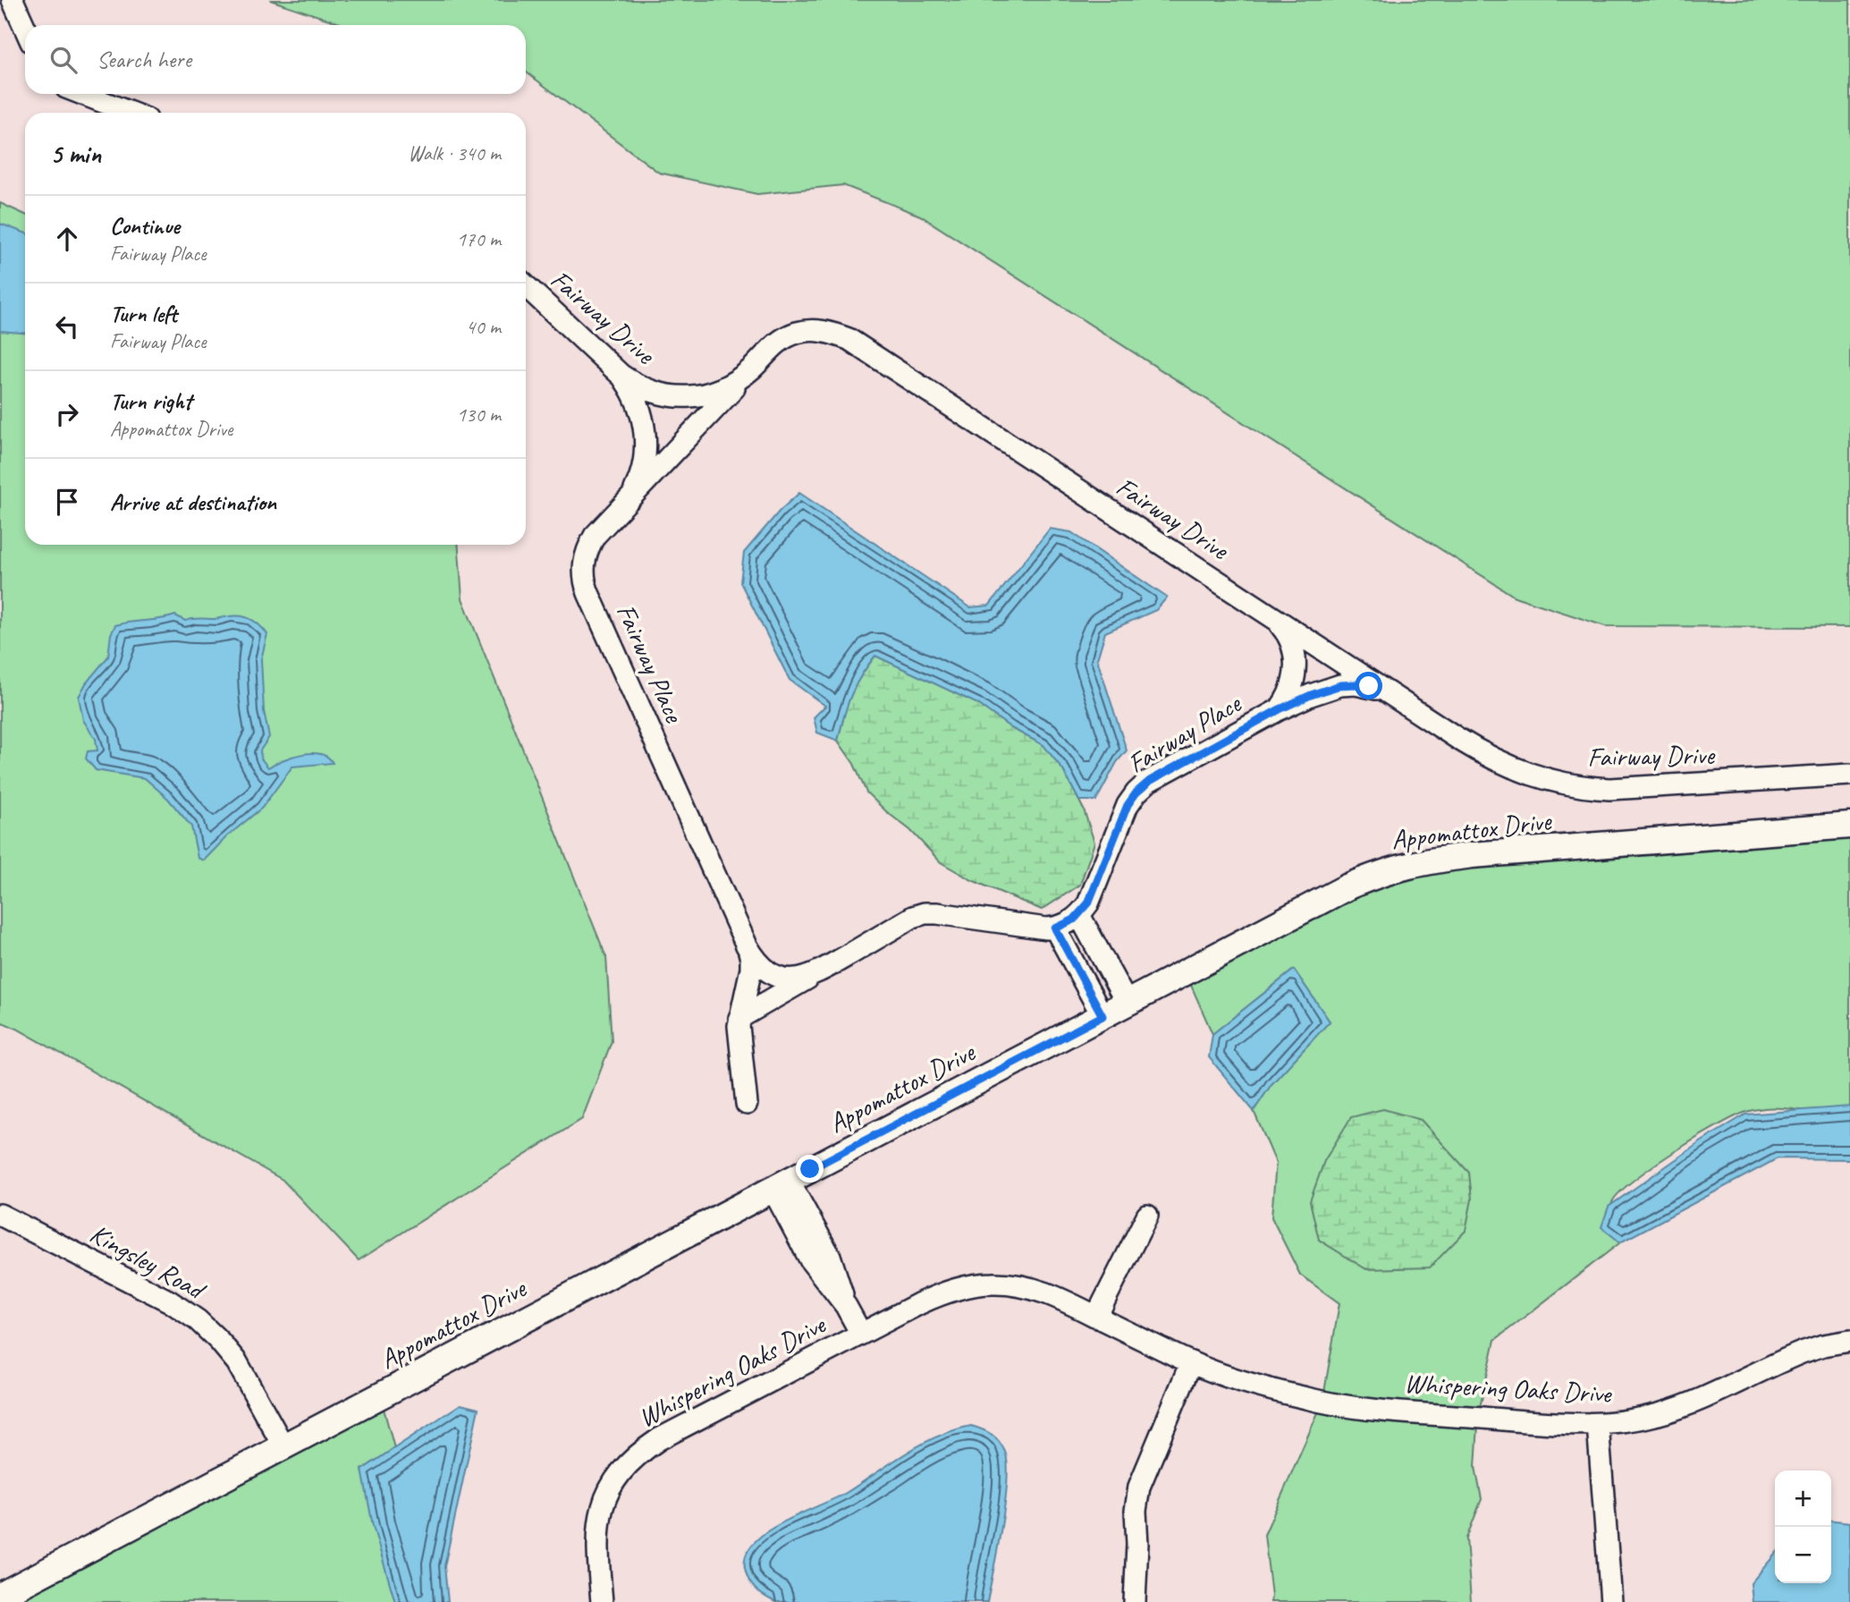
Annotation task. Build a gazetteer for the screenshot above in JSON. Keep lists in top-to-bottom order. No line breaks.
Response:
{"streets":{"street":["Fairway Drive","Fairway Place","Appomattox Drive","Kingsley Road","Whispering Oaks Drive"]},"crossings":[["Fairway Drive","Fairway Place"],["Appomattox Drive","Kingsley Road"],["Appomattox Drive","Whispering Oaks Drive"]],"page":{"search":"Search here","heading":["5 min","Walk · 340 m"],"list":[["Continue","Fairway Place","170 m"],["Turn left","Fairway Place","40 m"],["Turn right","Appomattox Drive","130 m"],"Arrive at destination"],"map_buttons":["+","−"]}}
